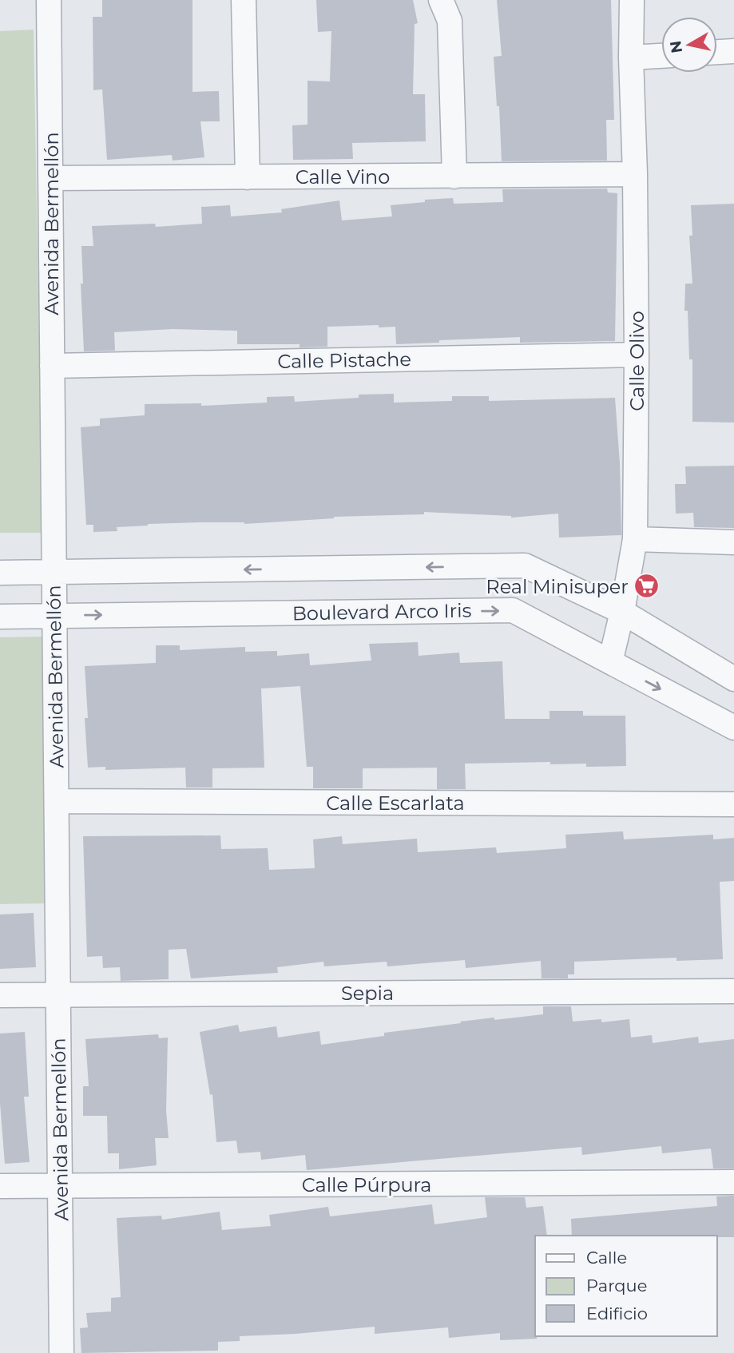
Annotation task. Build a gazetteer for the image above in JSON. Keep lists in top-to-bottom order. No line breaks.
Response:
{"streets":{"street":["Calle Vino","Avenida Bermellón","Calle Pistache","Calle Olivo","Boulevard Arco Iris","Calle Escarlata","Sepia","Calle Púrpura"]},"crossings":[["Calle Vino","Avenida Bermellón"],["Calle Vino","Calle Olivo"],["Avenida Bermellón","Calle Pistache"],["Avenida Bermellón","Boulevard Arco Iris"],["Avenida Bermellón","Calle Escarlata"],["Avenida Bermellón","Sepia"],["Avenida Bermellón","Calle Púrpura"],["Calle Pistache","Calle Olivo"],["Calle Olivo","Boulevard Arco Iris"]],"places":{"supermarket":["Real Minisuper"]},"legend":["Calle","Parque","Edificio"],"north":"left"}
